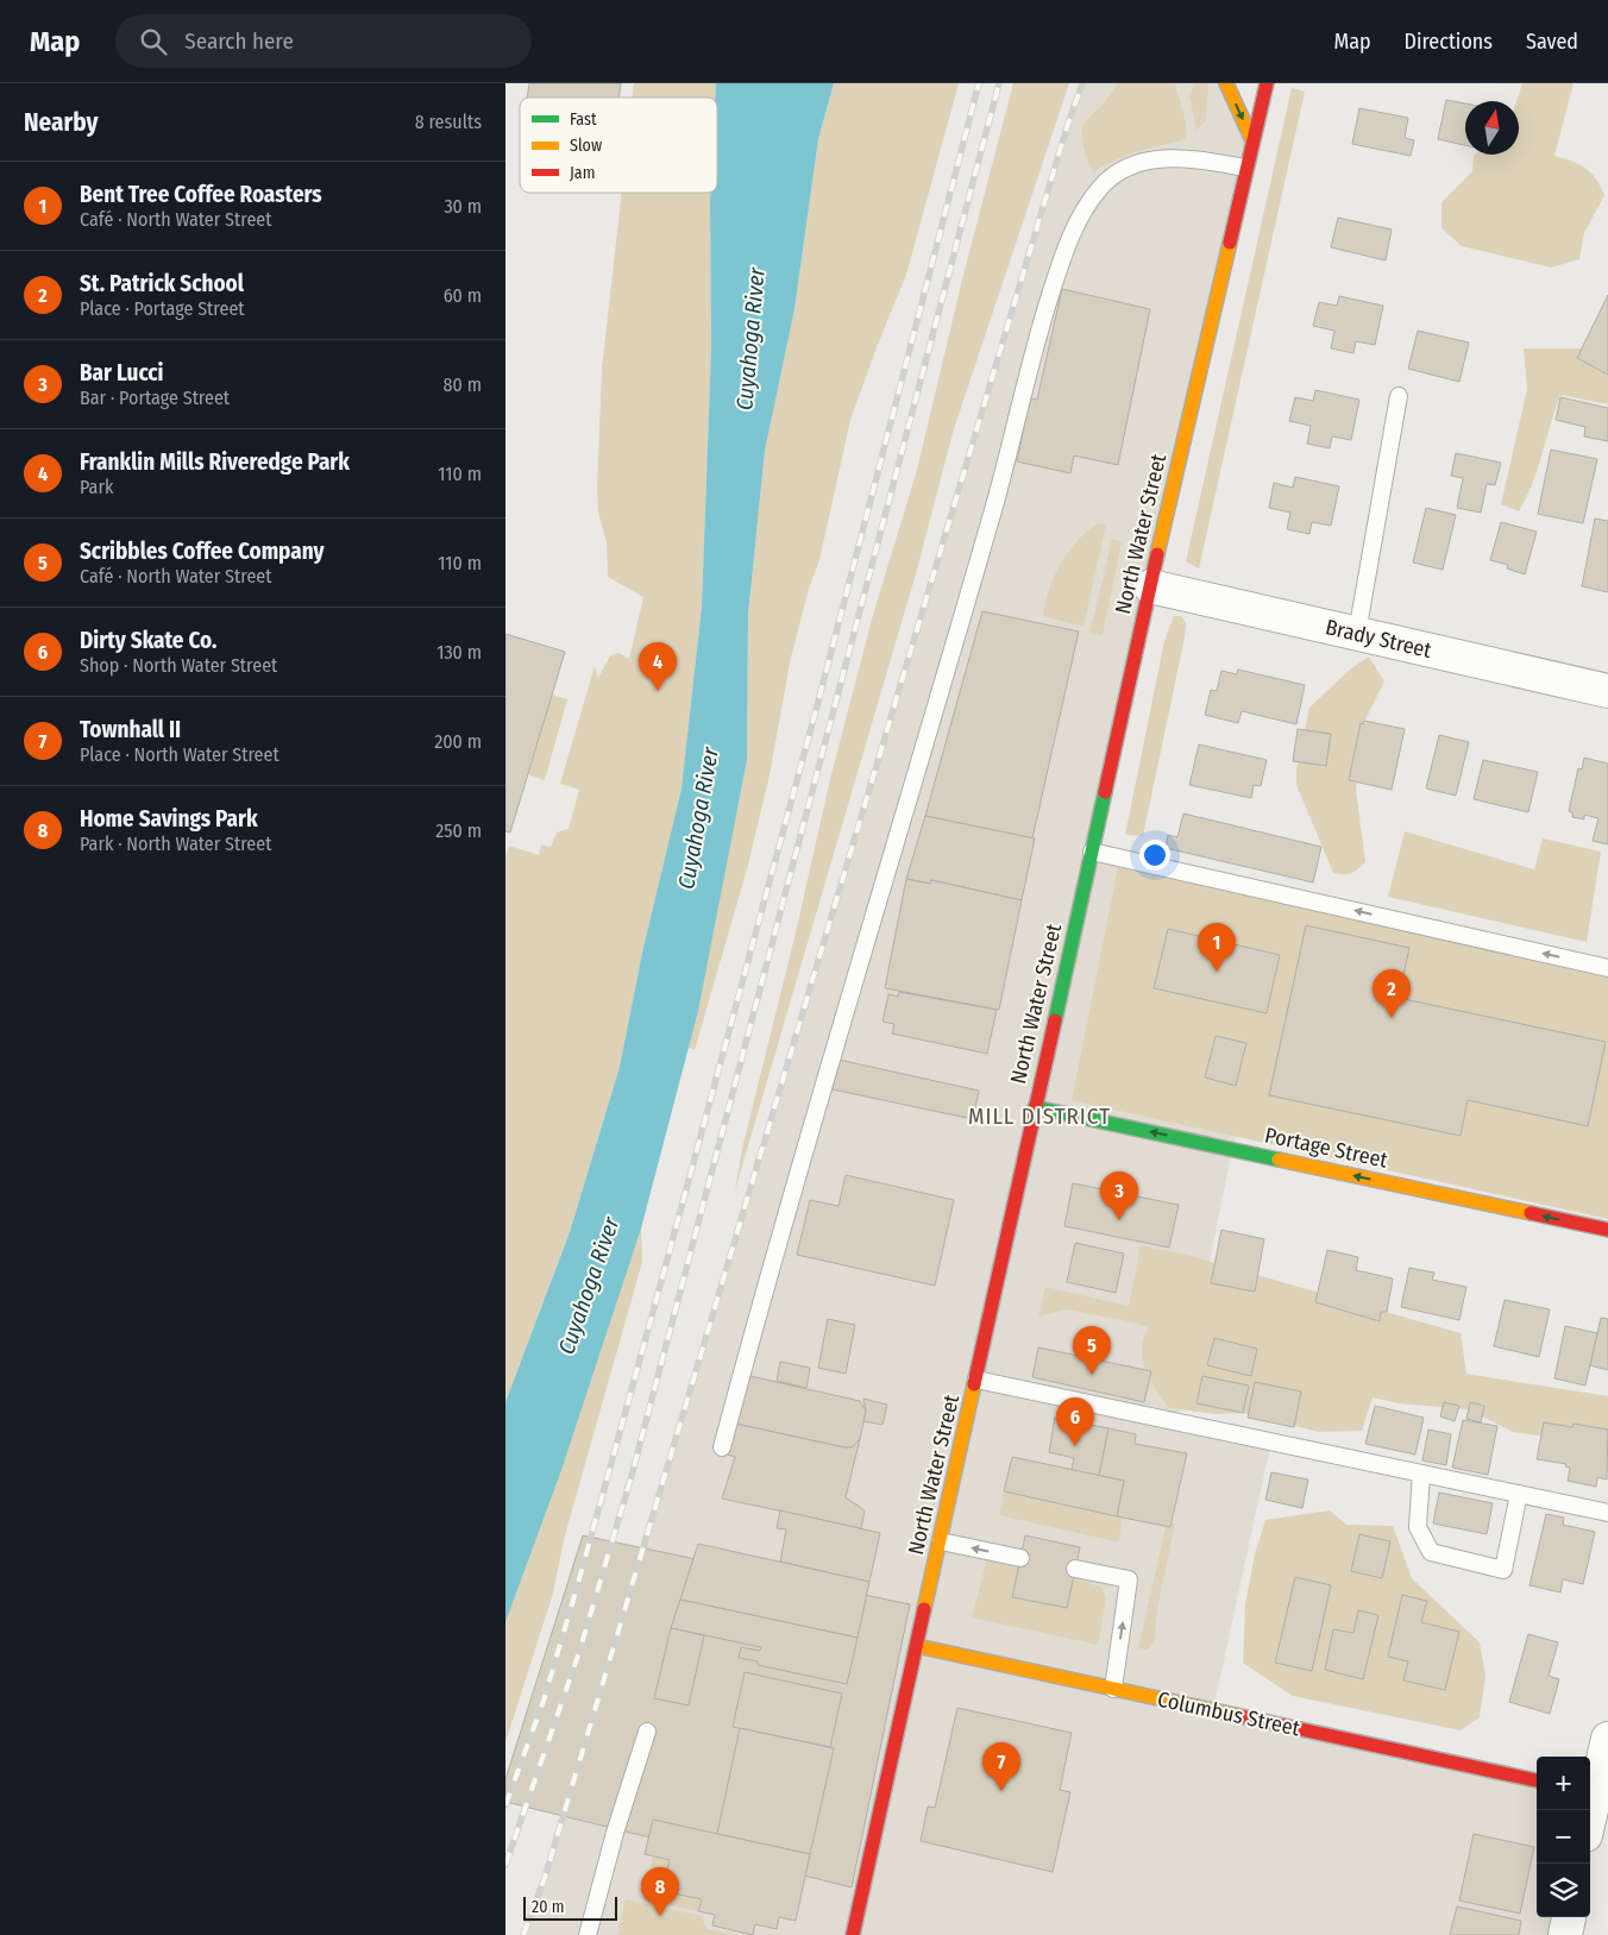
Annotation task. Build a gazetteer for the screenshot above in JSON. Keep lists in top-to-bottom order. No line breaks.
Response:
{"streets":{"main road":["North Water Street","Portage Street","Columbus Street"],"street":["Brady Street"]},"crossings":[["North Water Street","Brady Street"],["North Water Street","Portage Street"],["North Water Street","Columbus Street"]],"one_way":["Portage Street"],"districts":["MILL DISTRICT"],"water":["Cuyahoga River"],"legend":["Fast","Slow","Jam"],"scale_bar":"20 m","north":"top","page":{"header":"Map","search":"Search here","nav":["Map","Directions","Saved"],"heading":["Nearby","8 results"],"list":[{"mark":"1","name":"Bent Tree Coffee Roasters","note":"Café · North Water Street","value":"30 m"},{"mark":"2","name":"St. Patrick School","note":"Place · Portage Street","value":"60 m"},{"mark":"3","name":"Bar Lucci","note":"Bar · Portage Street","value":"80 m"},{"mark":"4","name":"Franklin Mills Riveredge Park","note":"Park","value":"110 m"},{"mark":"5","name":"Scribbles Coffee Company","note":"Café · North Water Street","value":"110 m"},{"mark":"6","name":"Dirty Skate Co.","note":"Shop · North Water Street","value":"130 m"},{"mark":"7","name":"Townhall II","note":"Place · North Water Street","value":"200 m"},{"mark":"8","name":"Home Savings Park","note":"Park · North Water Street","value":"250 m"}],"pins":["4","1","2","3","5","6","7","8"],"map_buttons":["+","−"],"scale":"20 m"}}
